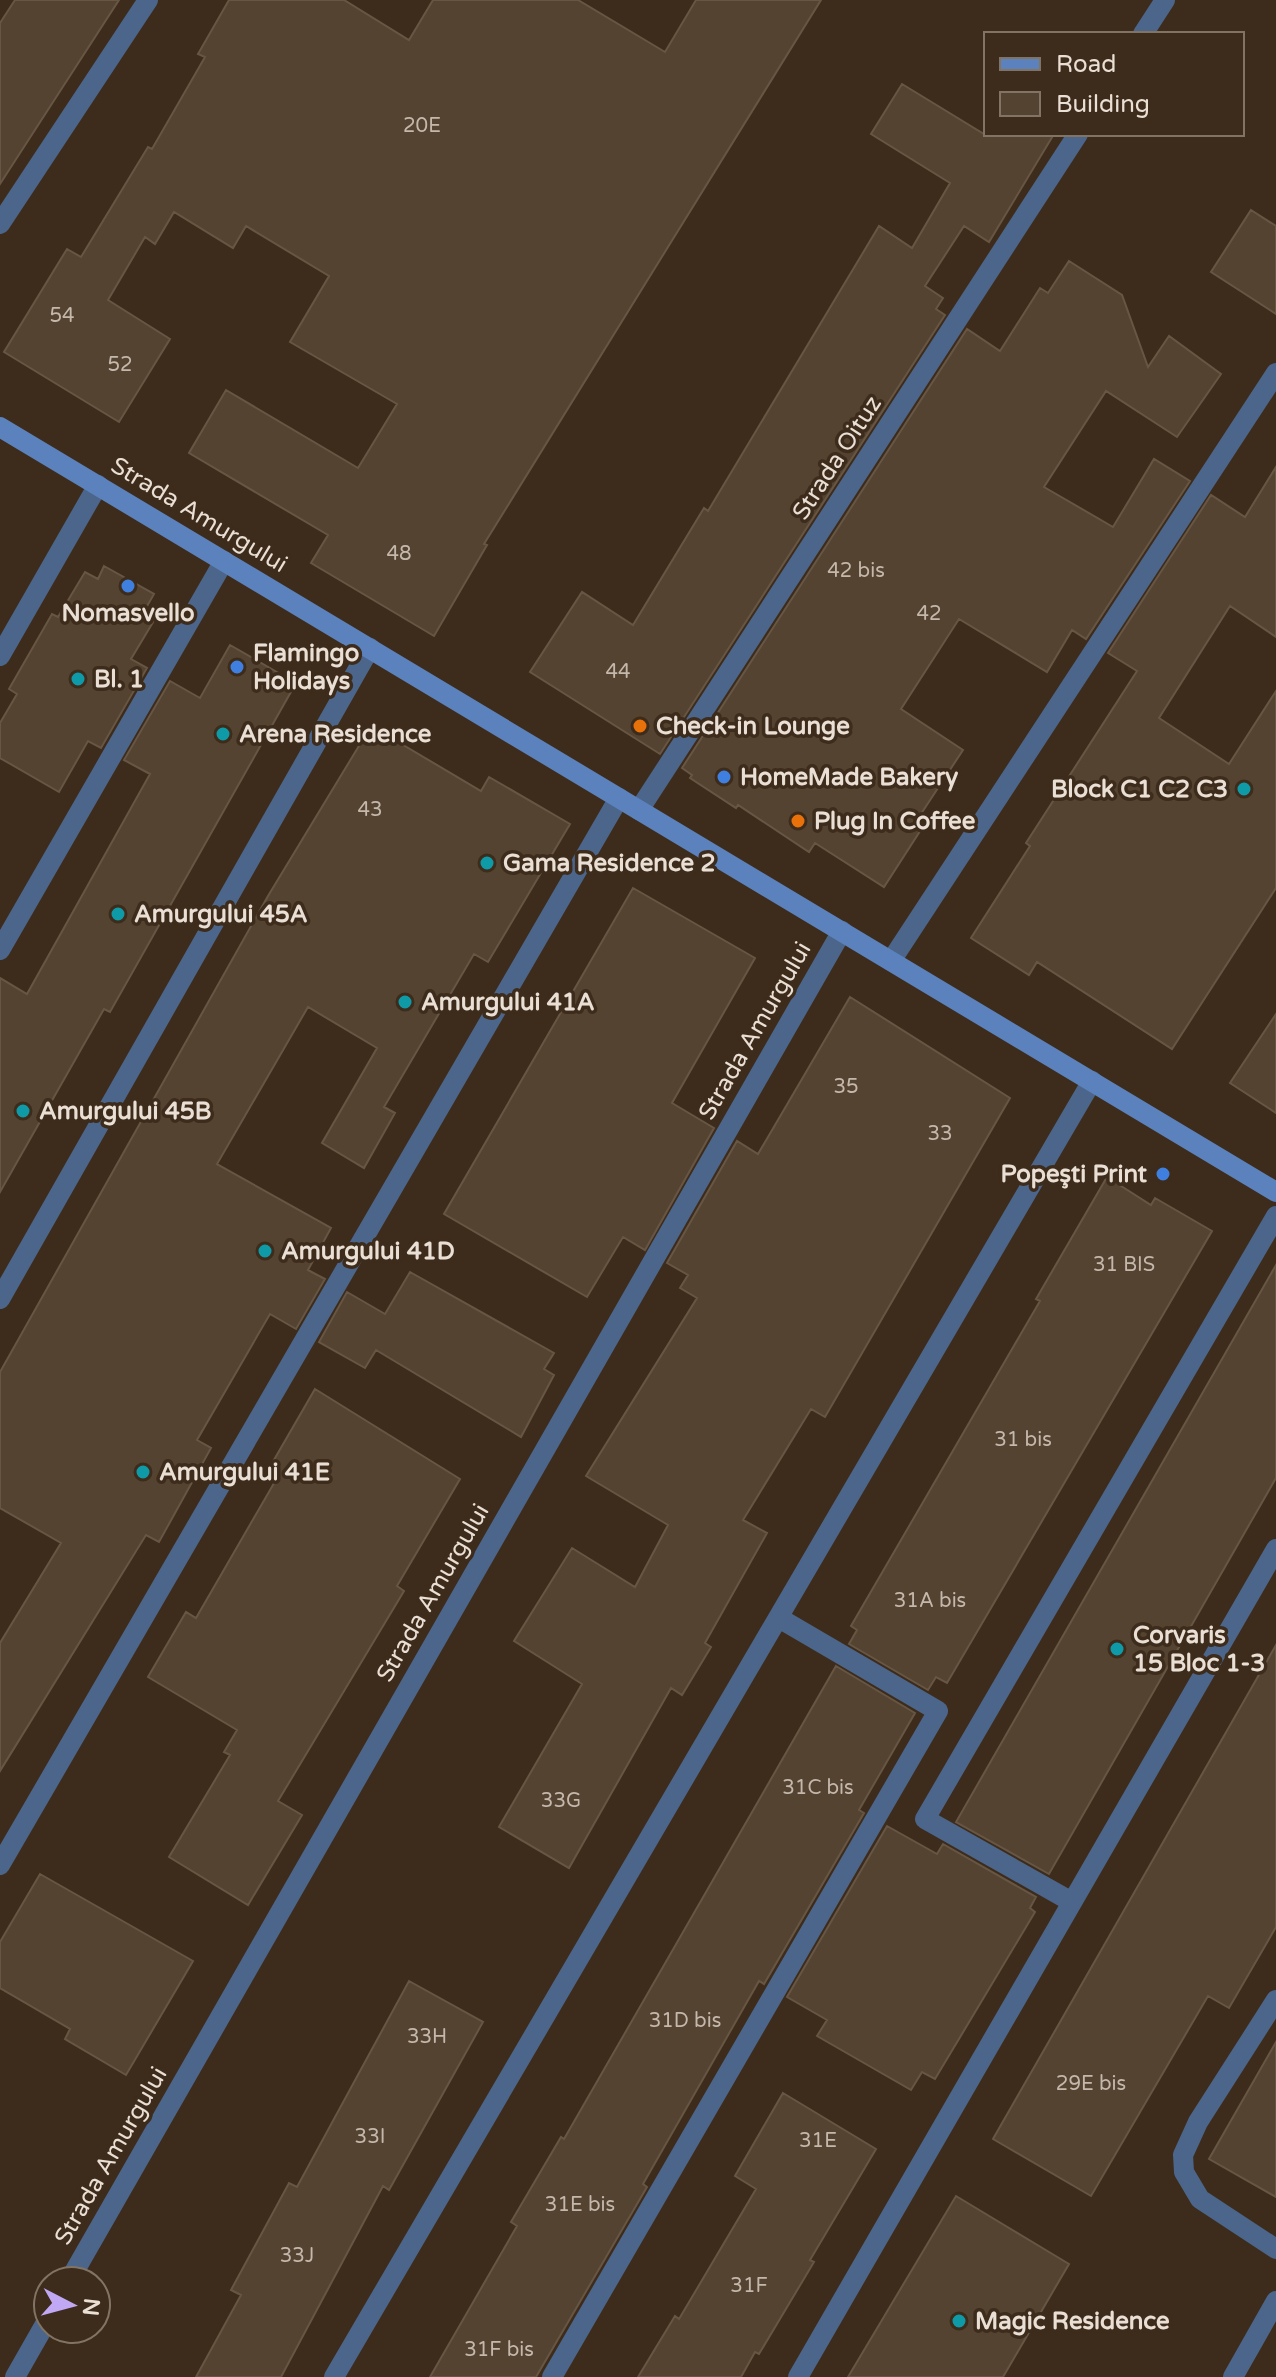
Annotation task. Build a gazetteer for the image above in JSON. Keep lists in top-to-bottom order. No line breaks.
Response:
{"streets":{"street":["Strada Amurgului"],"lane":["Strada Oituz"]},"crossings":[["Strada Oituz","Strada Amurgului"]],"places":["Nomasvello","Flamingo Holidays","Bl. 1","Check-in Lounge","Arena Residence","HomeMade Bakery","Block C1 C2 C3","Plug In Coffee","Gama Residence 2","Amurgului 45A","Amurgului 41A","Amurgului 45B","Popeşti Print","Amurgului 41D","Amurgului 41E","Corvaris 15 Bloc 1-3","Magic Residence"],"house_numbers":["20E","54","52","48","42 bis","42","44","43","35","33","31 BIS","31 bis","31A bis","31C bis","33G","31D bis","33H","29E bis","33I","31E","31E bis","33J","31F","31F bis"],"legend":["Road","Building"],"north":"right"}
